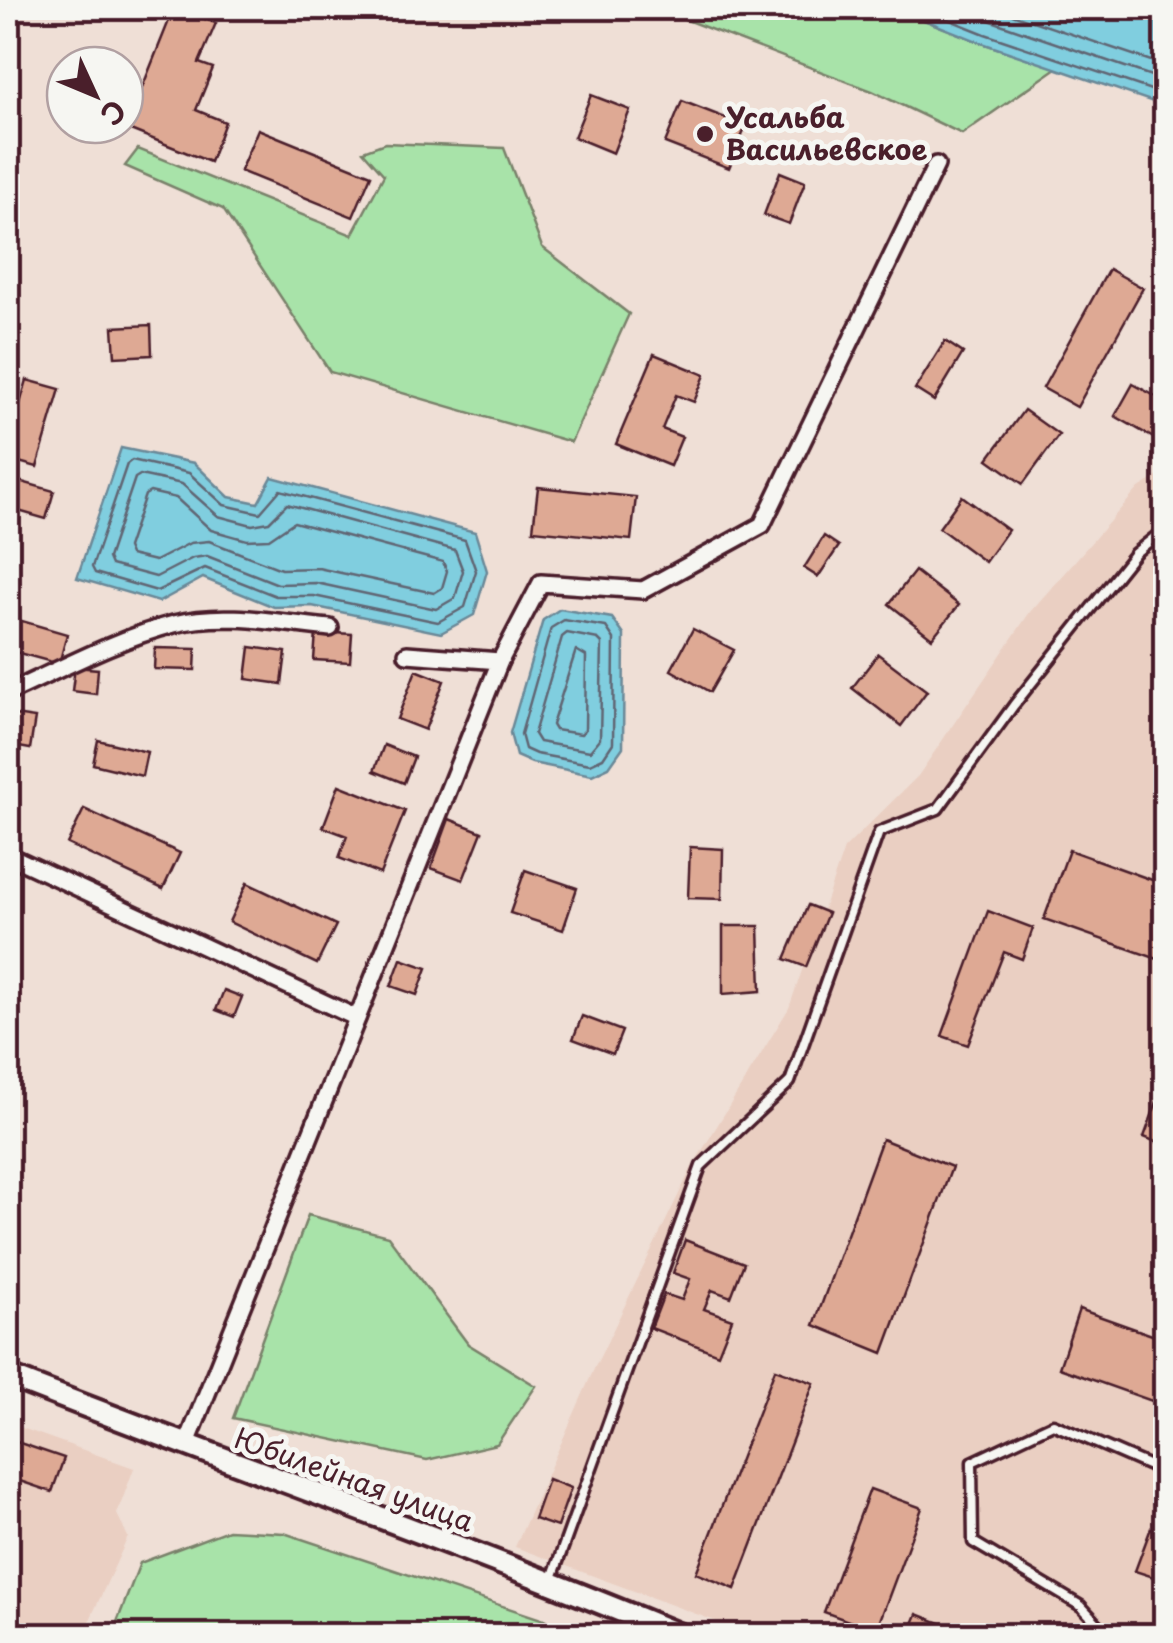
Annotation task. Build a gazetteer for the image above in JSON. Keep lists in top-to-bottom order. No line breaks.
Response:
{"streets":{"street":["Юбилейная улица"]},"places":["Усальба Васильевское"],"north":"bottom right"}
